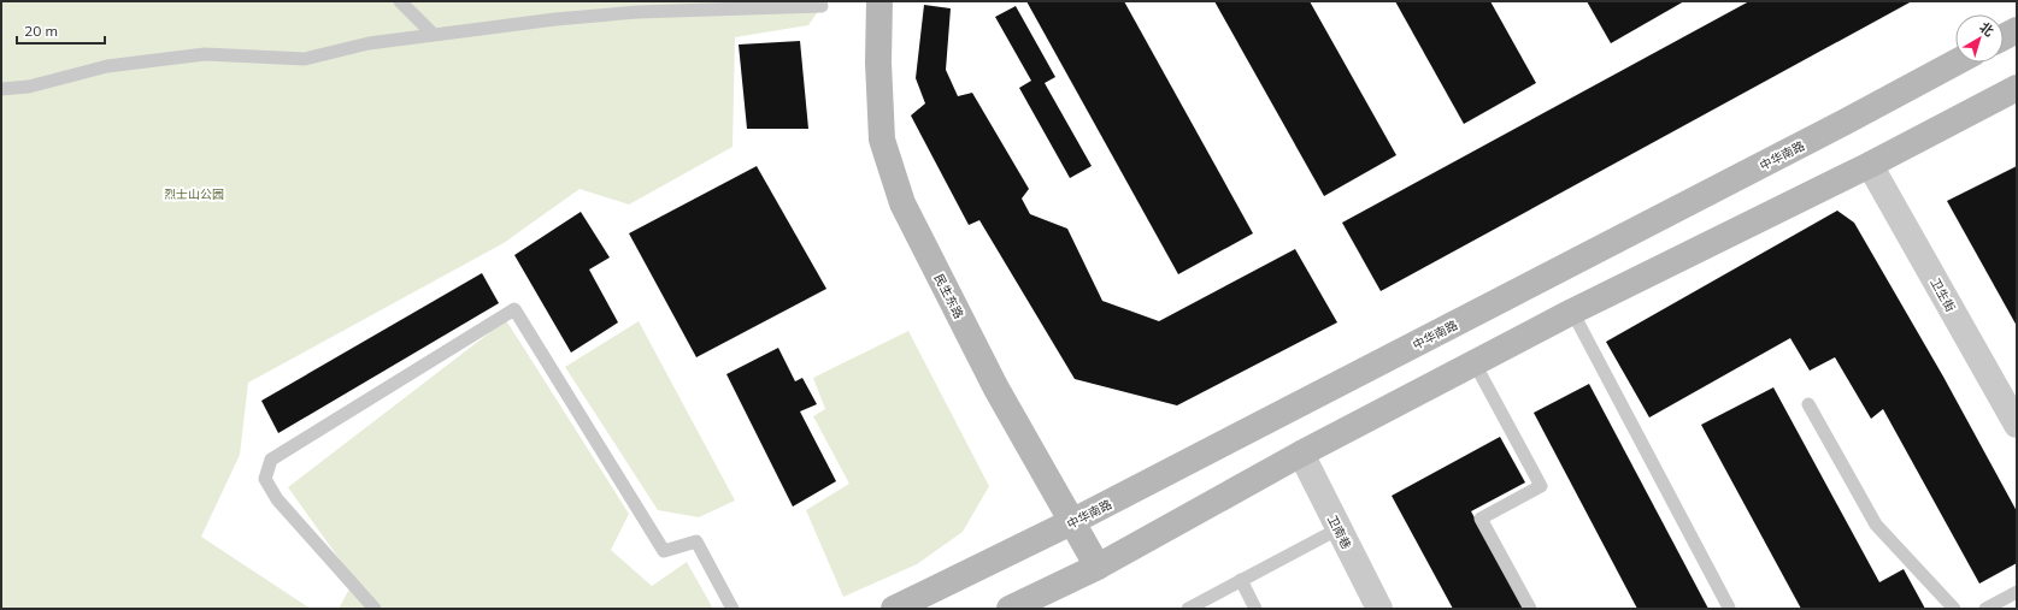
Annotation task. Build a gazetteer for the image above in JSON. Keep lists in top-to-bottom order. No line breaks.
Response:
{"streets":{"main road":["中华南路","民生东路"],"street":["卫生街","卫南巷"]},"crossings":[["中华南路","民生东路"]],"parks":["烈士山公园"],"scale_bar":"20 m","north":"top right"}
